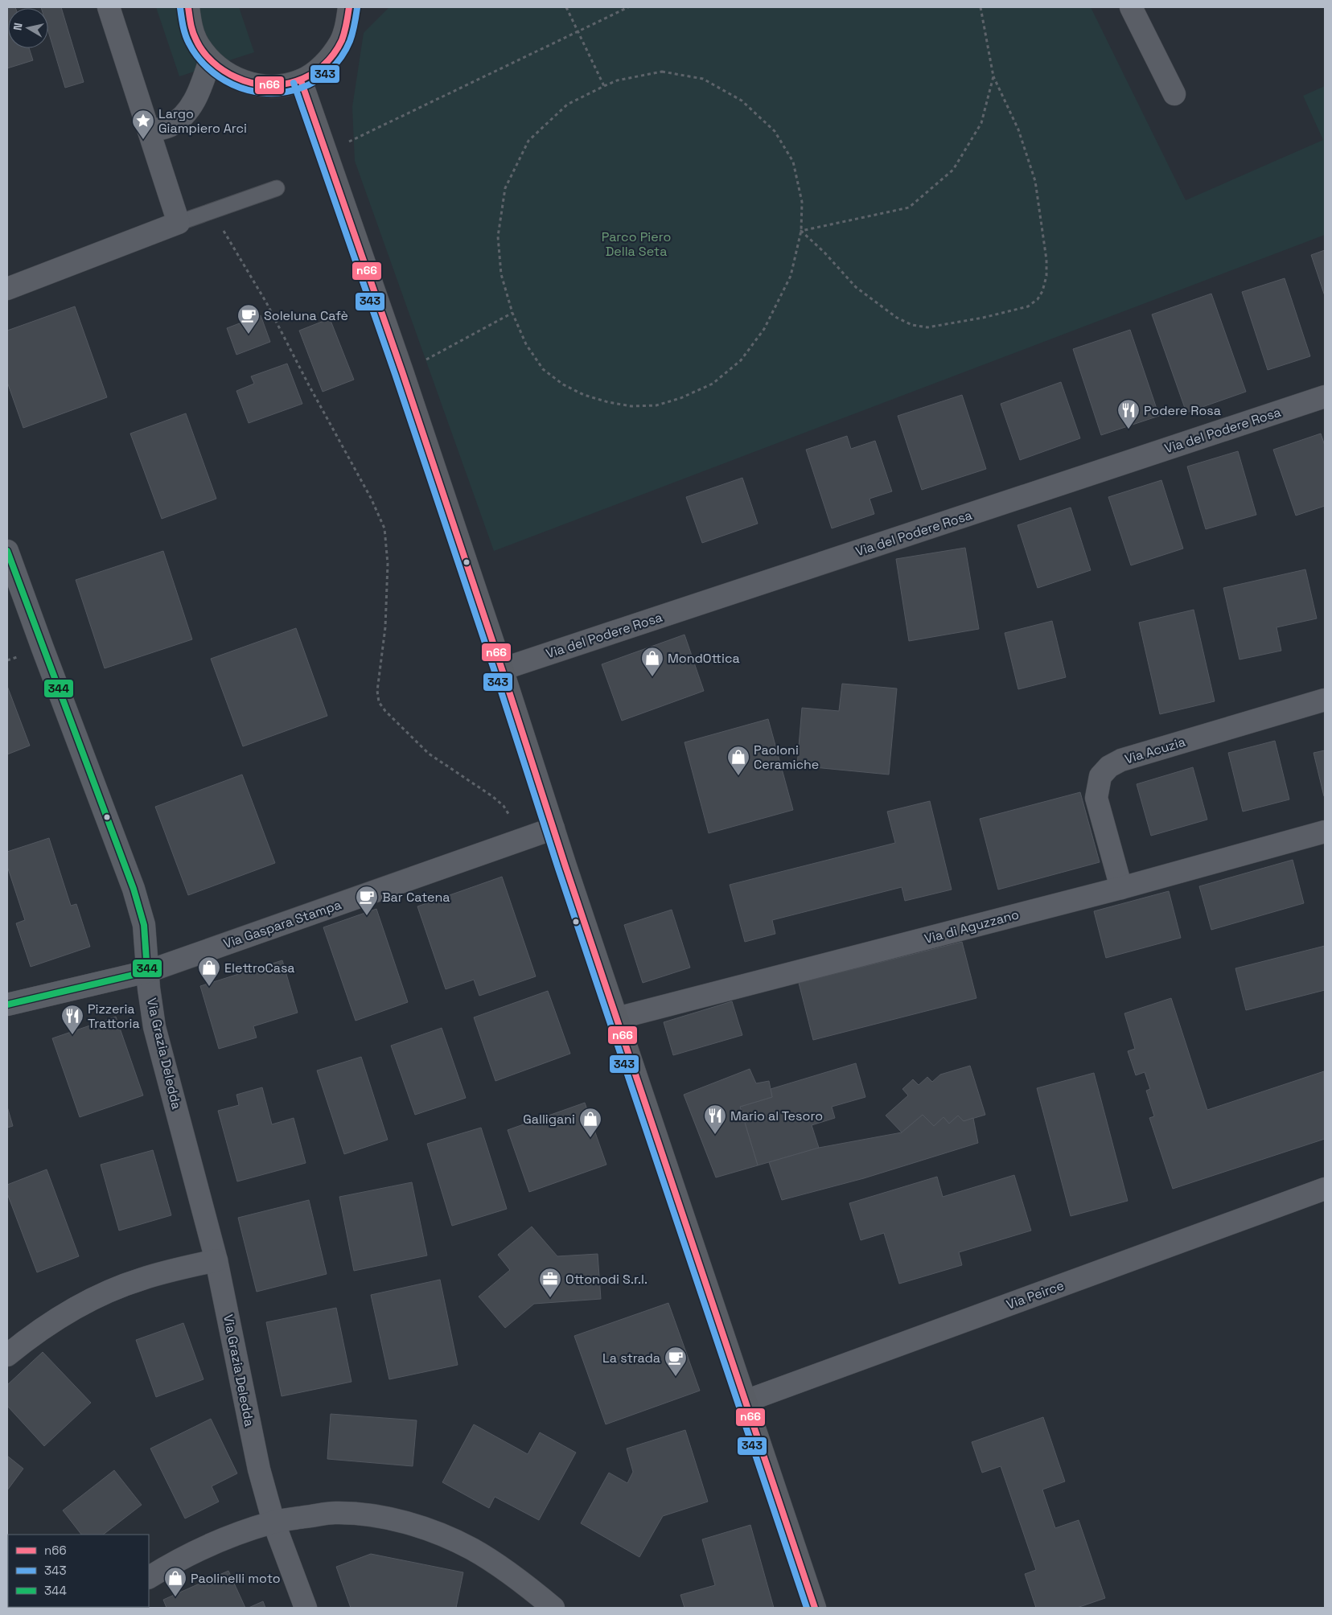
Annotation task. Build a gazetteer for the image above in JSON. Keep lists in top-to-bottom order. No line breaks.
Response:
{"streets":{"street":["Via del Podere Rosa","Via Acuzia","Via Gaspara Stampa","Via di Aguzzano","Via Grazia Deledda","Via Peirce"]},"crossings":[["Via Acuzia","Via di Aguzzano"],["Via Gaspara Stampa","Via Grazia Deledda"]],"parks":["Parco Piero Della Seta"],"places":{"place":["Largo Giampiero Arci"],"cafe":["Soleluna Cafè","Bar Catena","La strada"],"restaurant":["Podere Rosa","Pizzeria Trattoria","Mario al Tesoro"],"shop":["MondOttica","Paoloni Ceramiche","ElettroCasa","Galligani","Paolinelli moto"],"office":["Ottonodi S.r.l."]},"lines":["transit line n66","transit line 343","transit line 344"],"legend":["n66","343","344"],"north":"left"}
